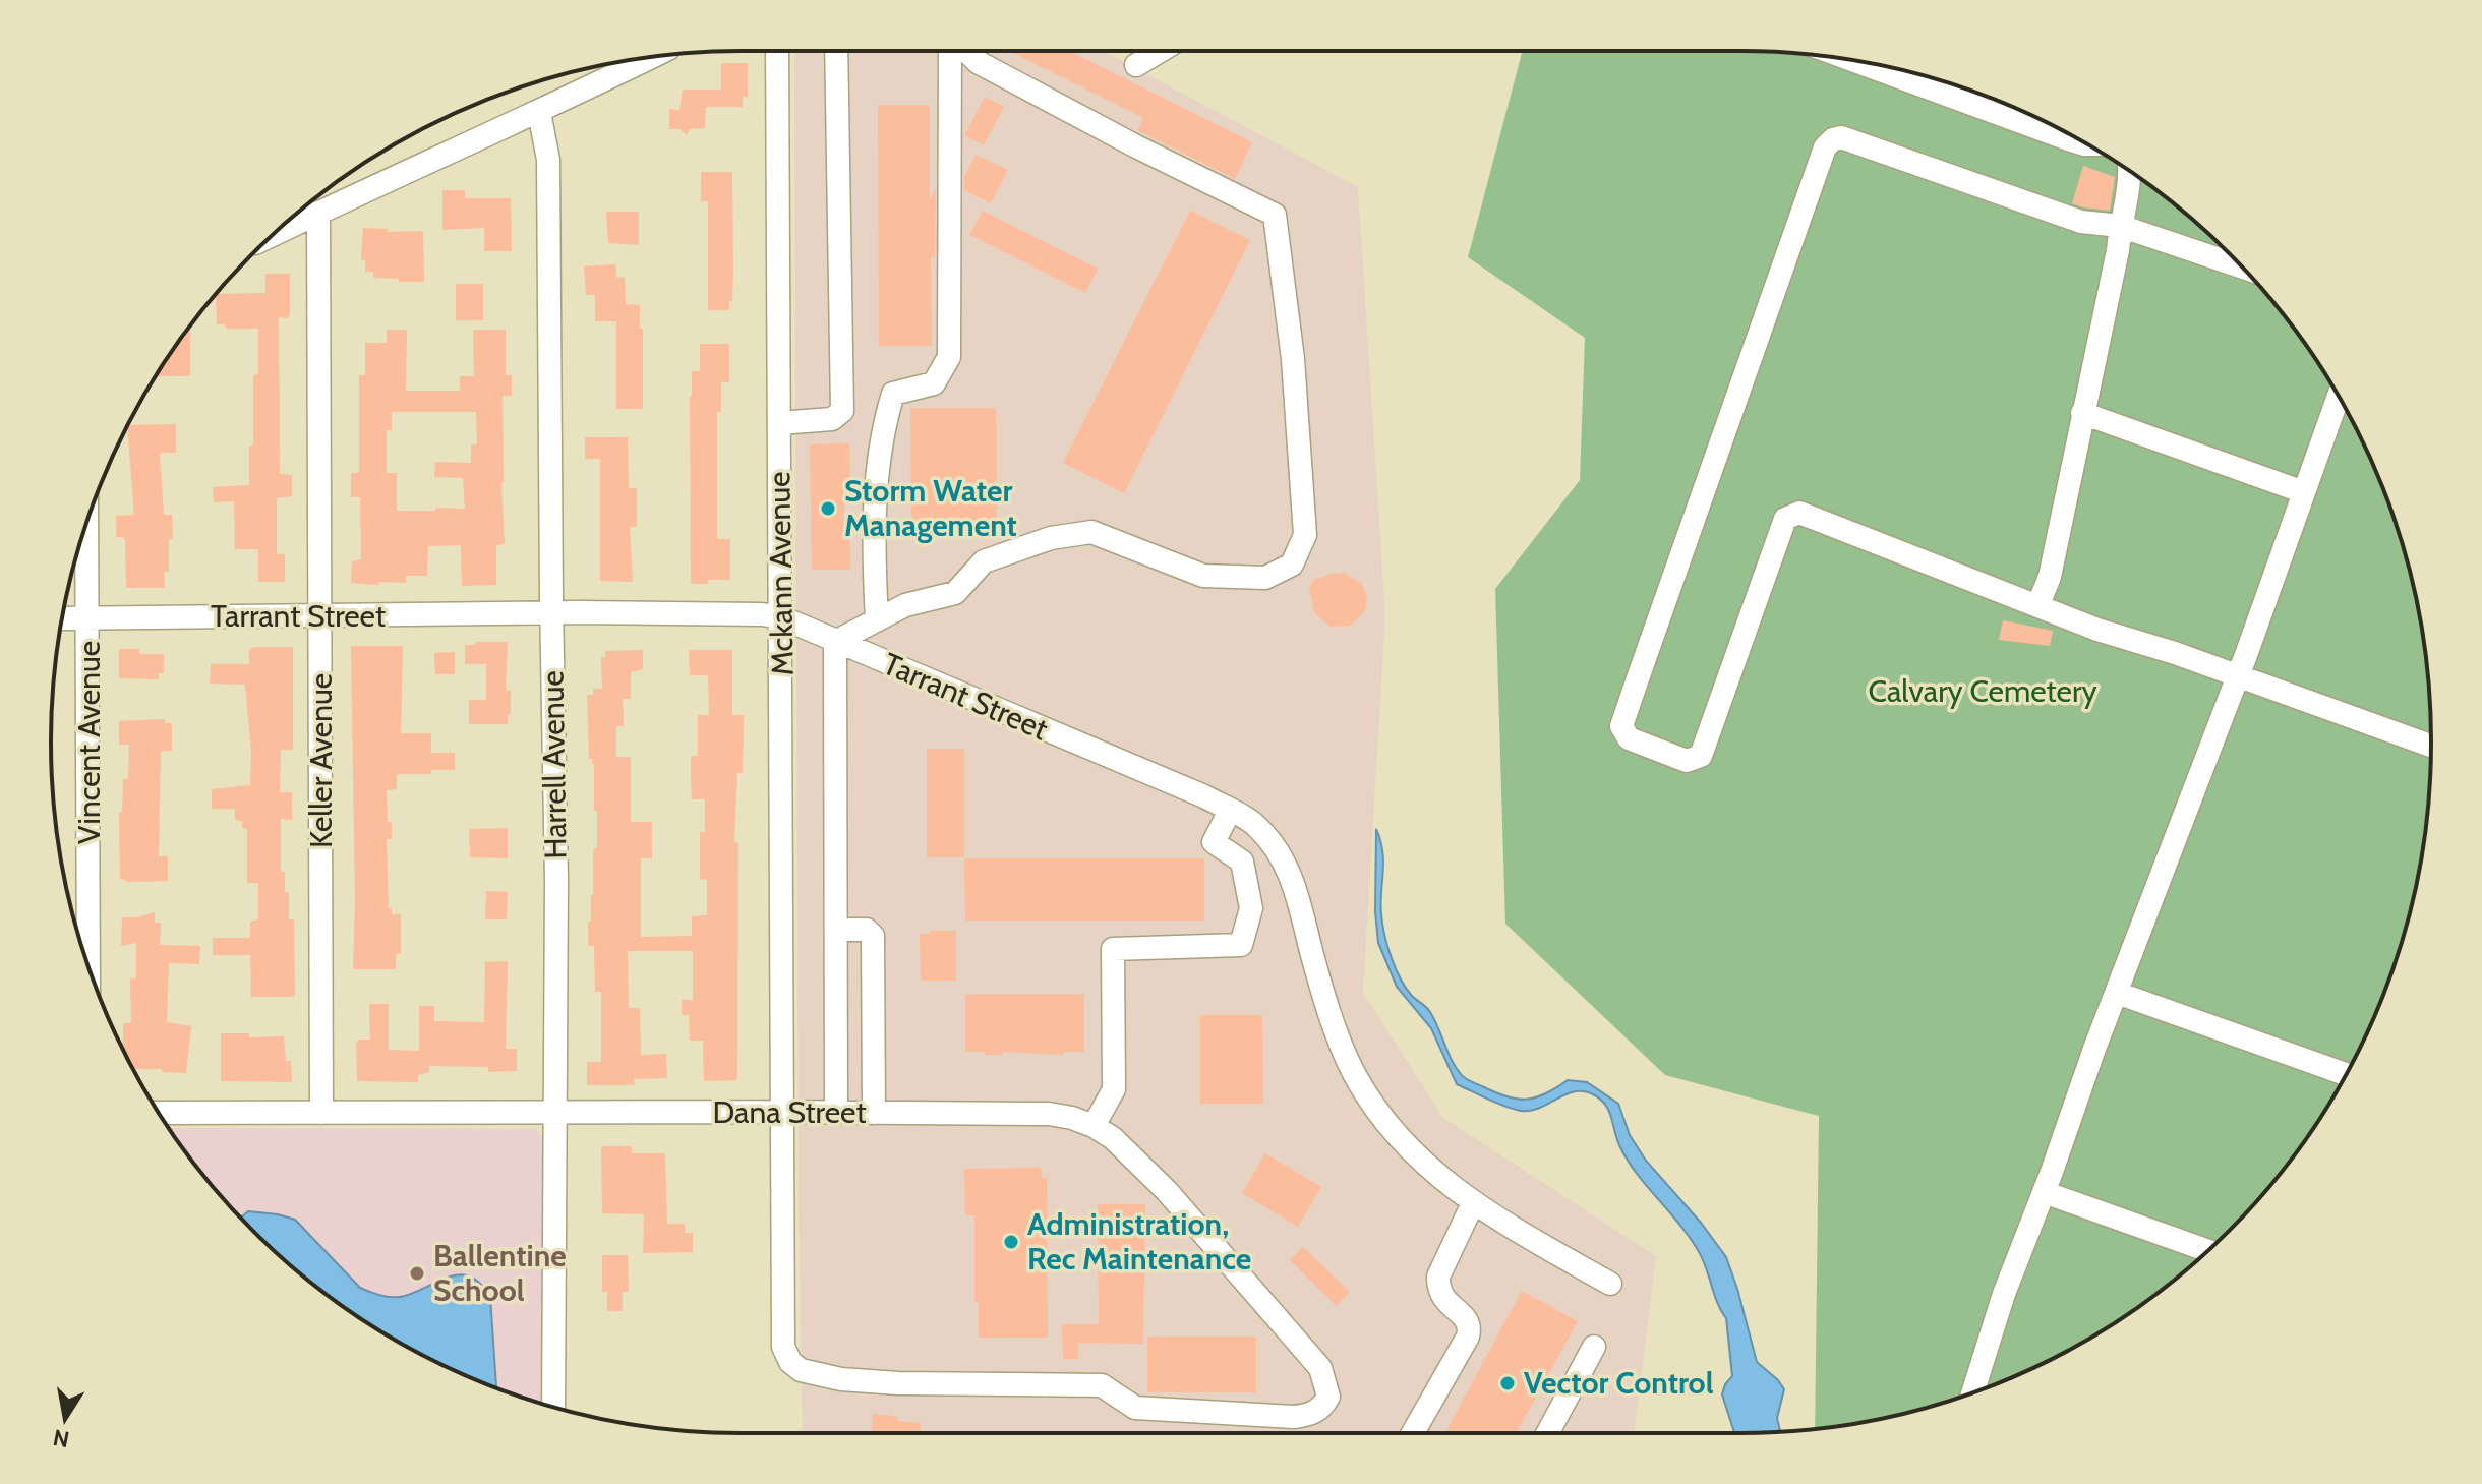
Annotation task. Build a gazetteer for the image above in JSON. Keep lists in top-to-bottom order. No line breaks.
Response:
{"streets":{"street":["Mckann Avenue","Tarrant Street","Vincent Avenue","Keller Avenue","Harrell Avenue","Dana Street"]},"crossings":[["Mckann Avenue","Tarrant Street"],["Mckann Avenue","Dana Street"],["Tarrant Street","Vincent Avenue"],["Tarrant Street","Keller Avenue"],["Tarrant Street","Harrell Avenue"],["Keller Avenue","Dana Street"],["Harrell Avenue","Dana Street"]],"parks":["Calvary Cemetery"],"places":["Storm Water Management","Administration, Rec Maintenance","Ballentine School","Vector Control"],"north":"bottom"}
